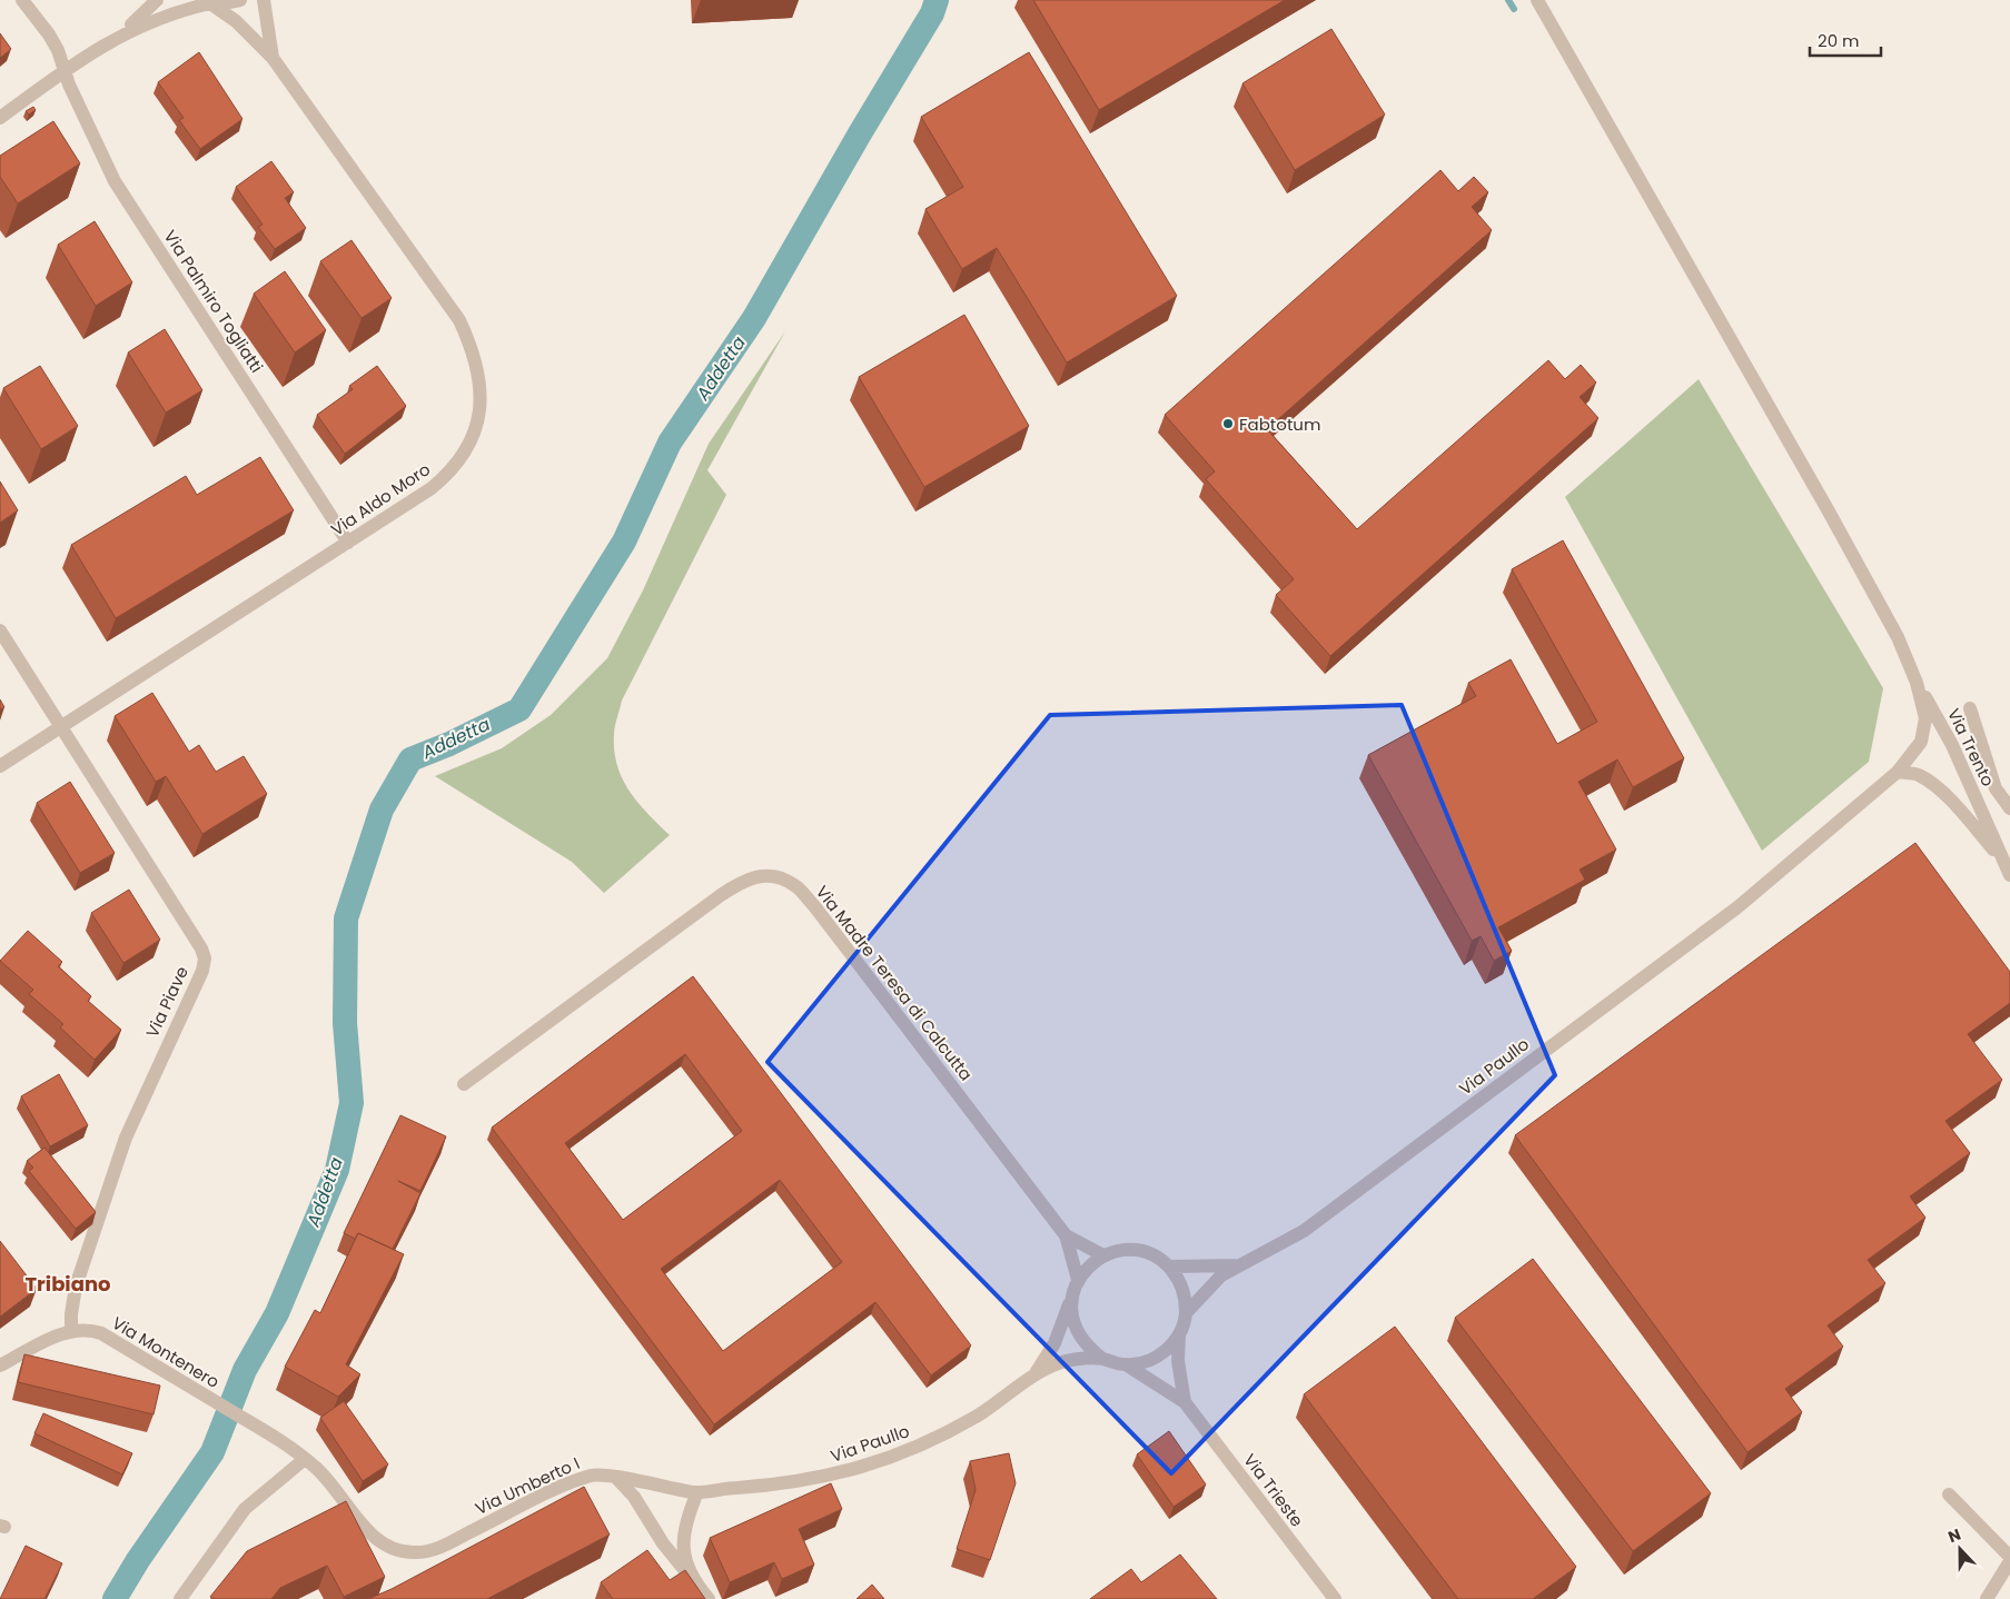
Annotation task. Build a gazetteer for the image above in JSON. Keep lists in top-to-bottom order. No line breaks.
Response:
{"streets":{"street":["Via Palmiro Togliatti","Via Aldo Moro","Via Trento","Via Madre Teresa di Calcutta","Via Piave","Via Paullo","Via Montenero","Via Umberto I","Via Trieste"]},"crossings":[["Via Palmiro Togliatti","Via Aldo Moro"],["Via Aldo Moro","Via Piave"],["Via Trento","Via Paullo"],["Via Madre Teresa di Calcutta","Via Paullo"],["Via Madre Teresa di Calcutta","Via Trieste"],["Via Piave","Via Montenero"],["Via Paullo","Via Umberto I"],["Via Paullo","Via Trieste"],["Via Montenero","Via Umberto I"]],"districts":["Tribiano"],"water":["Addetta"],"places":["Fabtotum"],"scale_bar":"20 m","north":"top"}
